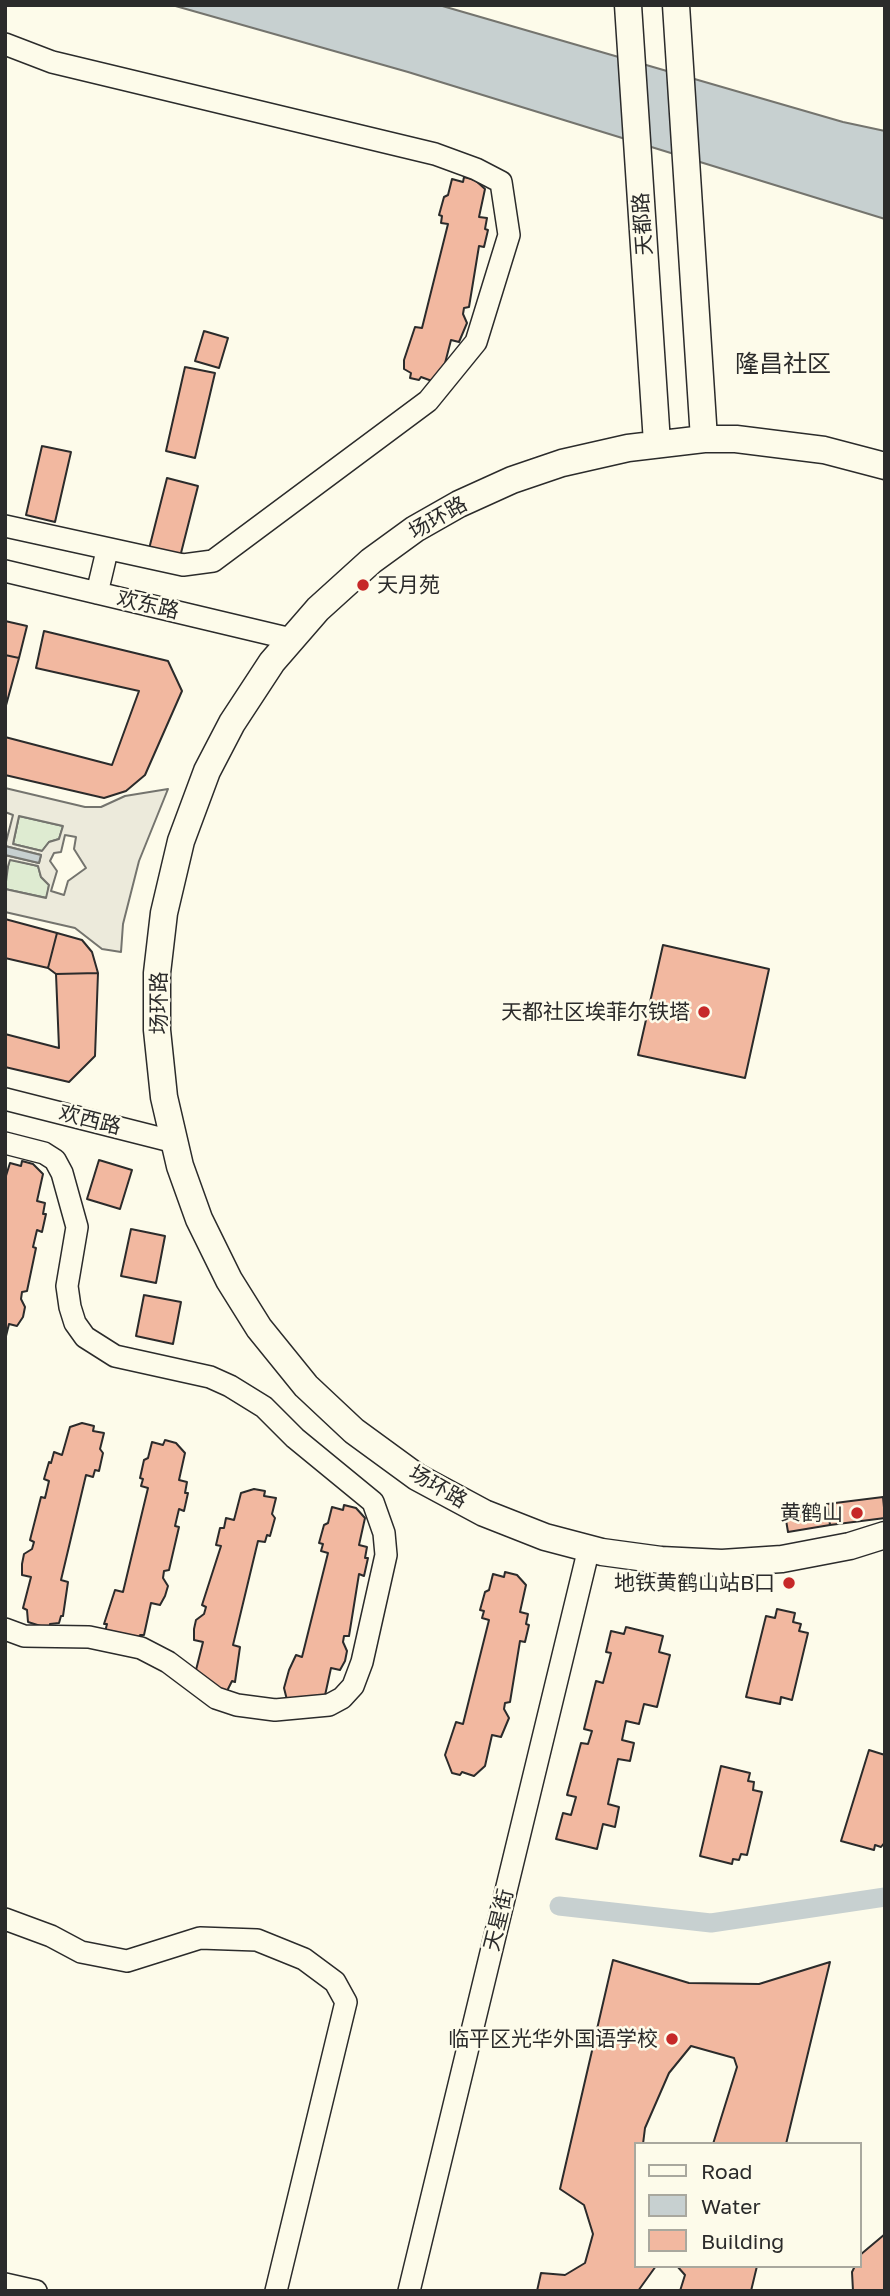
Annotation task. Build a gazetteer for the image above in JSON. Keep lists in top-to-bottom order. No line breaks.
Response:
{"streets":{"main road":["天都路","场环路"],"street":["欢东路","欢西路","天星街"]},"crossings":[["天都路","场环路"],["场环路","欢东路"],["场环路","欢西路"],["场环路","天星街"]],"districts":["隆昌社区"],"places":["天月苑","天都社区埃菲尔铁塔","黄鹤山","地铁黄鹤山站B口","临平区光华外国语学校"],"legend":["Road","Water","Building"]}
